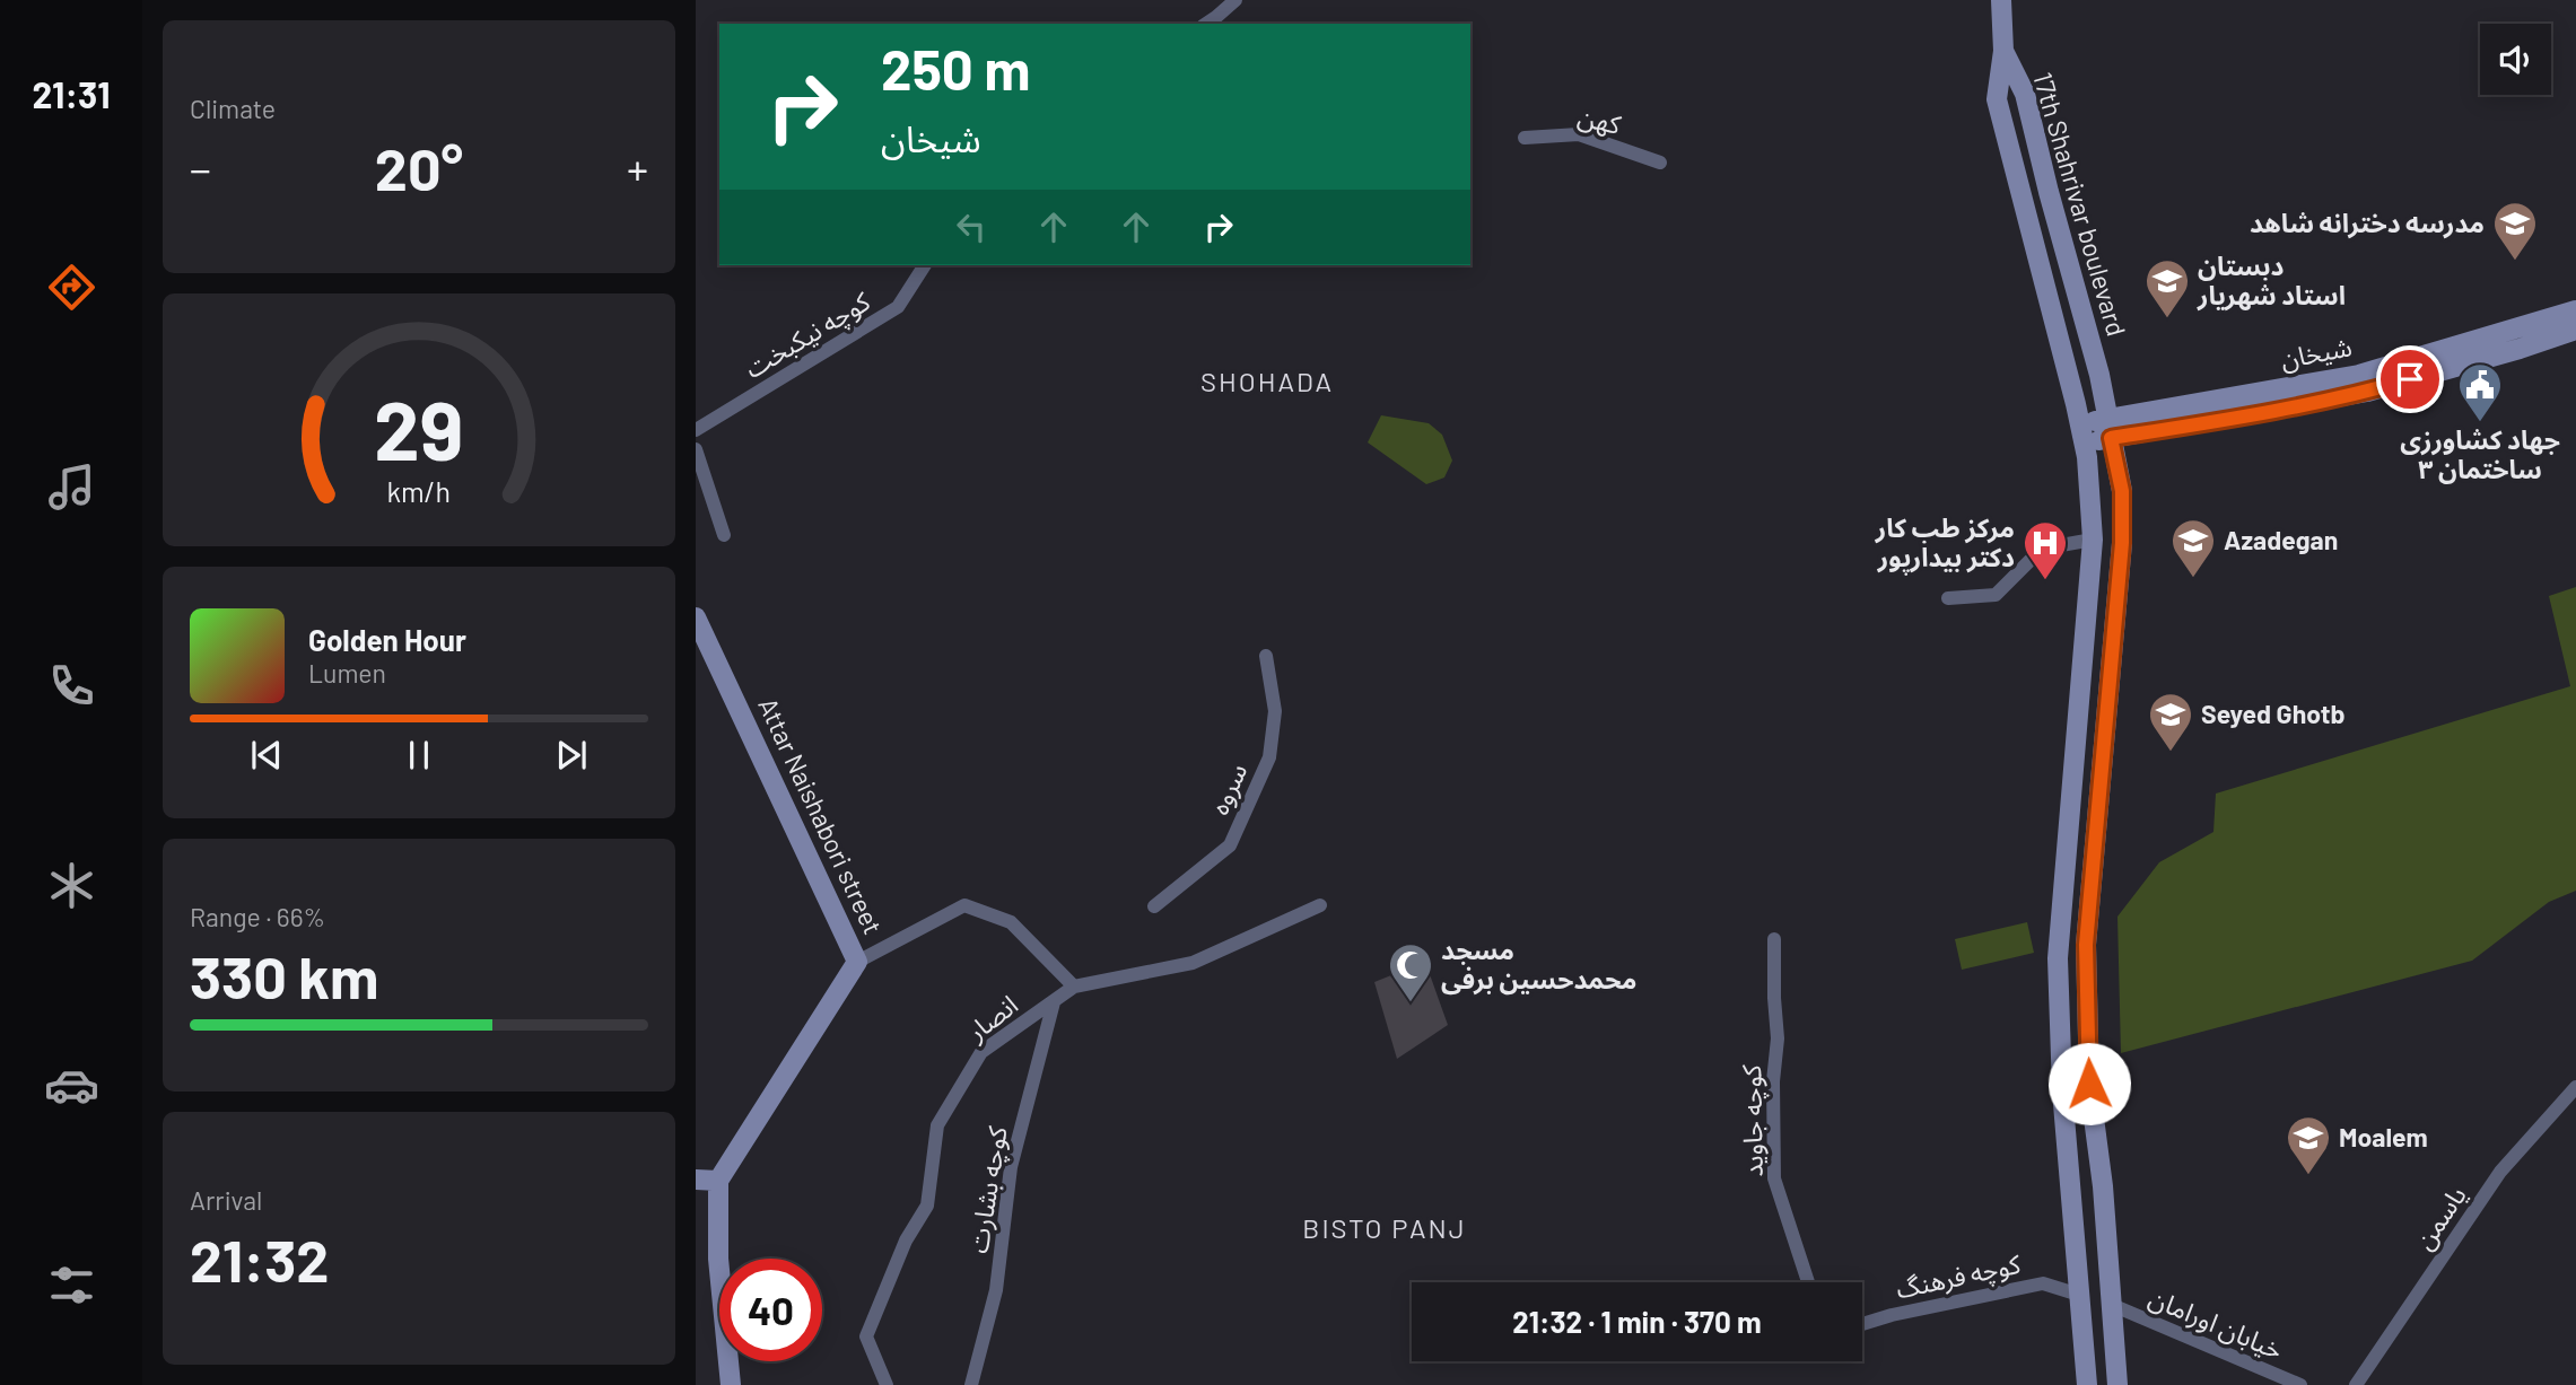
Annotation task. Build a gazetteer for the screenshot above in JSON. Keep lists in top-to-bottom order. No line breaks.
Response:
{"streets":{"street":["کهن","17th Shahrivar boulevard","کوچه نیکبخت","شیخان","سروه","Attar Naishabori street","انصار","کوچه جاوید","کوچه بشارت","یاسمن","کوچه فرهنگ","خیابان اورامان"]},"crossings":[["17th Shahrivar boulevard","شیخان"],["17th Shahrivar boulevard","کوچه فرهنگ"],["17th Shahrivar boulevard","خیابان اورامان"],["انصار","کوچه بشارت"]],"districts":["SHOHADA","BISTO PANJ"],"places":{"school or university":["مدرسه دخترانه شاهد","دبستان استاد شهریار","Azadegan","Seyed Ghotb","Moalem"],"public building":["جهاد کشاورزی ساختمان ۳"],"hospital":["مرکز طب کار دکتر بیدارپور"],"mosque":["مسجد محمدحسین برفی"]},"page":{"tabs":"21:31","tile":["Climate",["Range · 66%","330 km"],["Arrival","21:32"]],"turn":["250 m","شیخان"],"heat":["−","20°","+"],"song":["Golden Hour","Lumen"],"limit":"40","trip":"21:32 · 1 min · 370 m","gauge":["29","km/h"]}}
